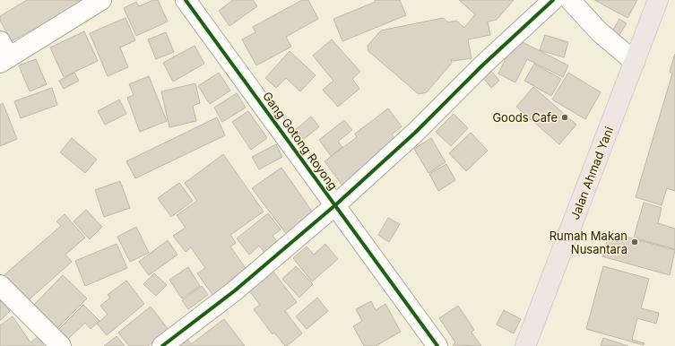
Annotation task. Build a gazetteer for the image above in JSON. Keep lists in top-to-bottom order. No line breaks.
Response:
{"streets":{"highway":["Jalan Ahmad Yani"],"street":["Gang Gotong Royong"]},"places":["Goods Cafe","Rumah Makan Nusantara"]}
